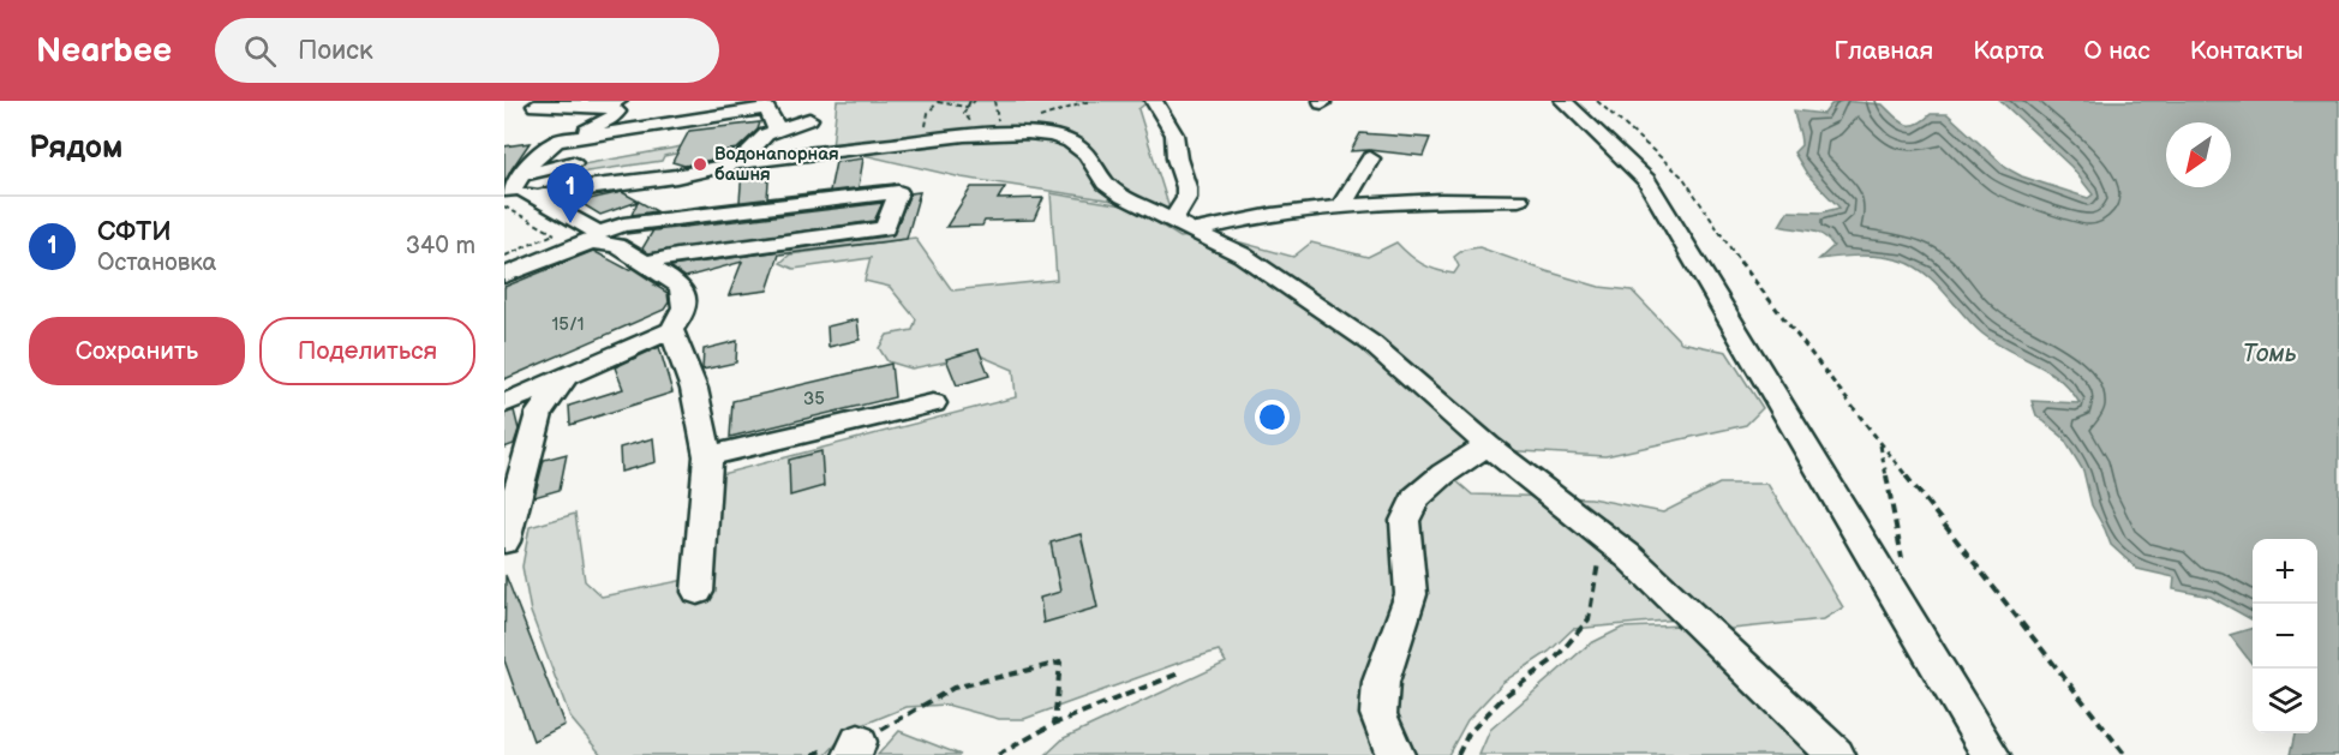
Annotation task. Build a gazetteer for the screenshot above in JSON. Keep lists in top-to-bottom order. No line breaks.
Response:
{"water":["Томь"],"places":["Водонапорная башня"],"house_numbers":["15/1","35"],"north":"bottom left","page":{"header":"Nearbee","search":"Поиск","nav":["Главная","Карта","О нас","Контакты"],"heading":"Рядом","pins":"1","list":[{"mark":"1","name":"СФТИ","note":"Остановка","value":"340 m"}],"buttons":["Сохранить","Поделиться"],"map_buttons":["+","−"]}}
